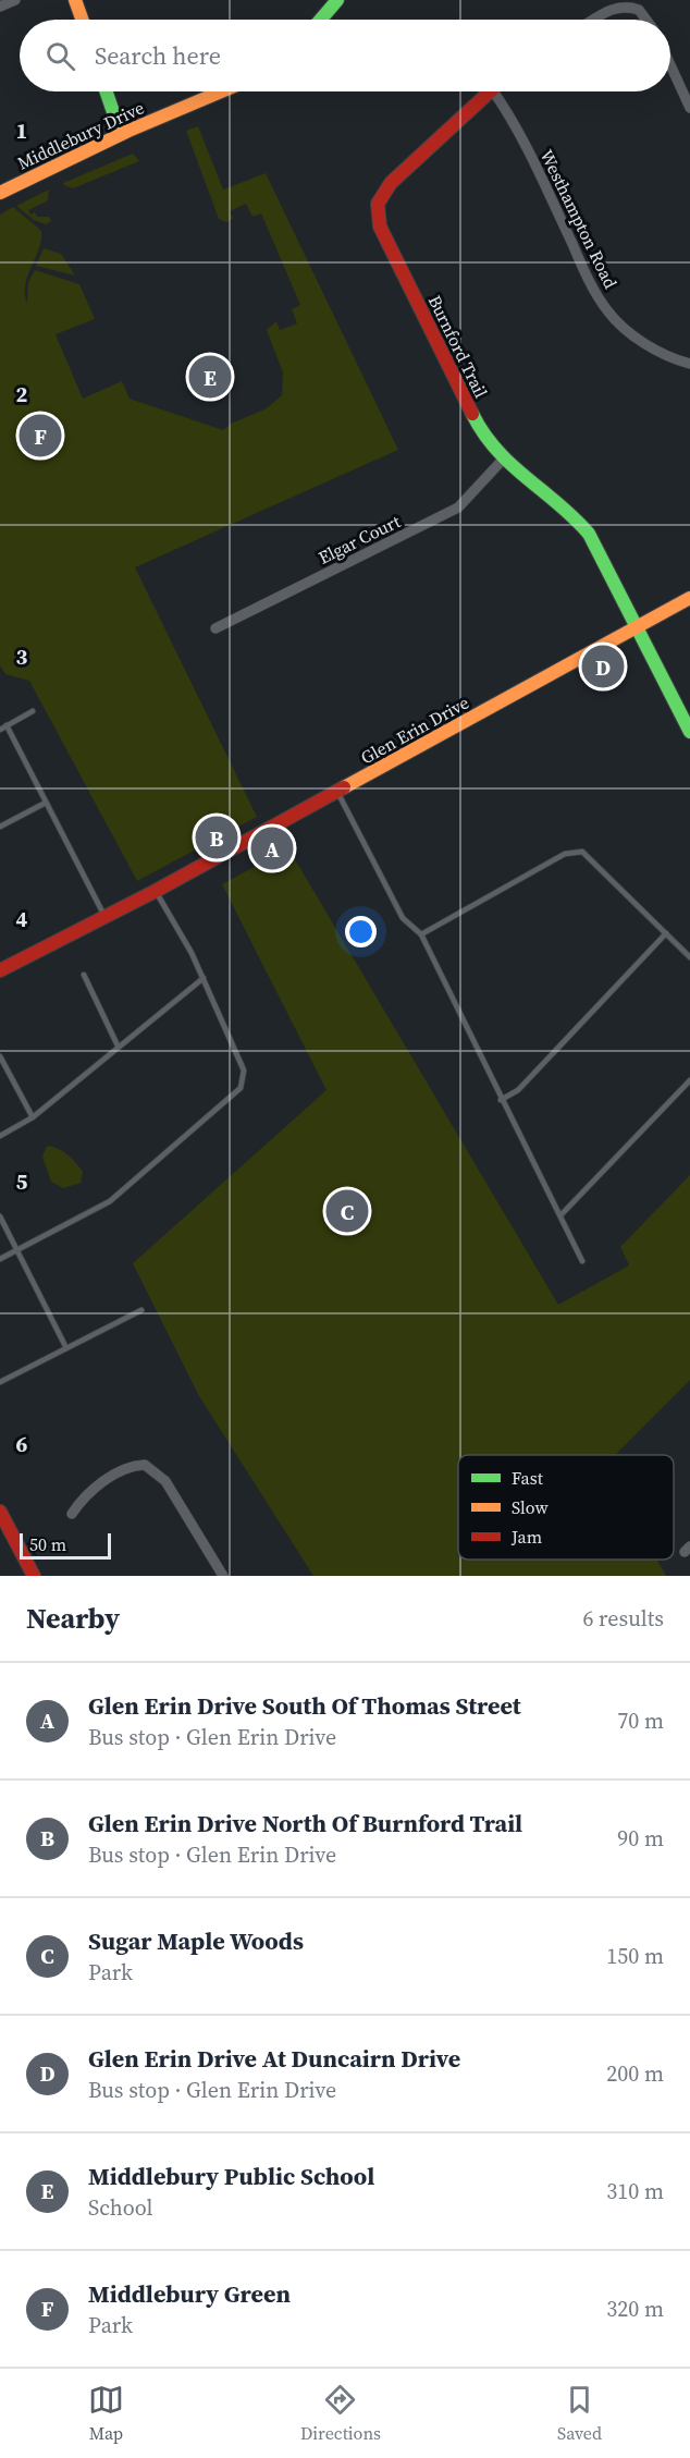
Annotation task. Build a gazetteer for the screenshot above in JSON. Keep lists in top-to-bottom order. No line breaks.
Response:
{"streets":{"street":["Middlebury Drive","Westhampton Road","Burnford Trail","Elgar Court","Glen Erin Drive"]},"crossings":[["Burnford Trail","Elgar Court"],["Burnford Trail","Glen Erin Drive"]],"legend":["Fast","Slow","Jam"],"scale_bar":"50 m","page":{"search":"Search here","pins":["E","F","D","B","A","C"],"scale":"50 m","heading":["Nearby","6 results"],"list":[{"mark":"A","name":"Glen Erin Drive South Of Thomas Street","note":"Bus stop · Glen Erin Drive","value":"70 m"},{"mark":"B","name":"Glen Erin Drive North Of Burnford Trail","note":"Bus stop · Glen Erin Drive","value":"90 m"},{"mark":"C","name":"Sugar Maple Woods","note":"Park","value":"150 m"},{"mark":"D","name":"Glen Erin Drive At Duncairn Drive","note":"Bus stop · Glen Erin Drive","value":"200 m"},{"mark":"E","name":"Middlebury Public School","note":"School","value":"310 m"},{"mark":"F","name":"Middlebury Green","note":"Park","value":"320 m"}],"nav":["Map","Directions","Saved"]},"grid":{"rows":["1","2","3","4","5","6"]}}
